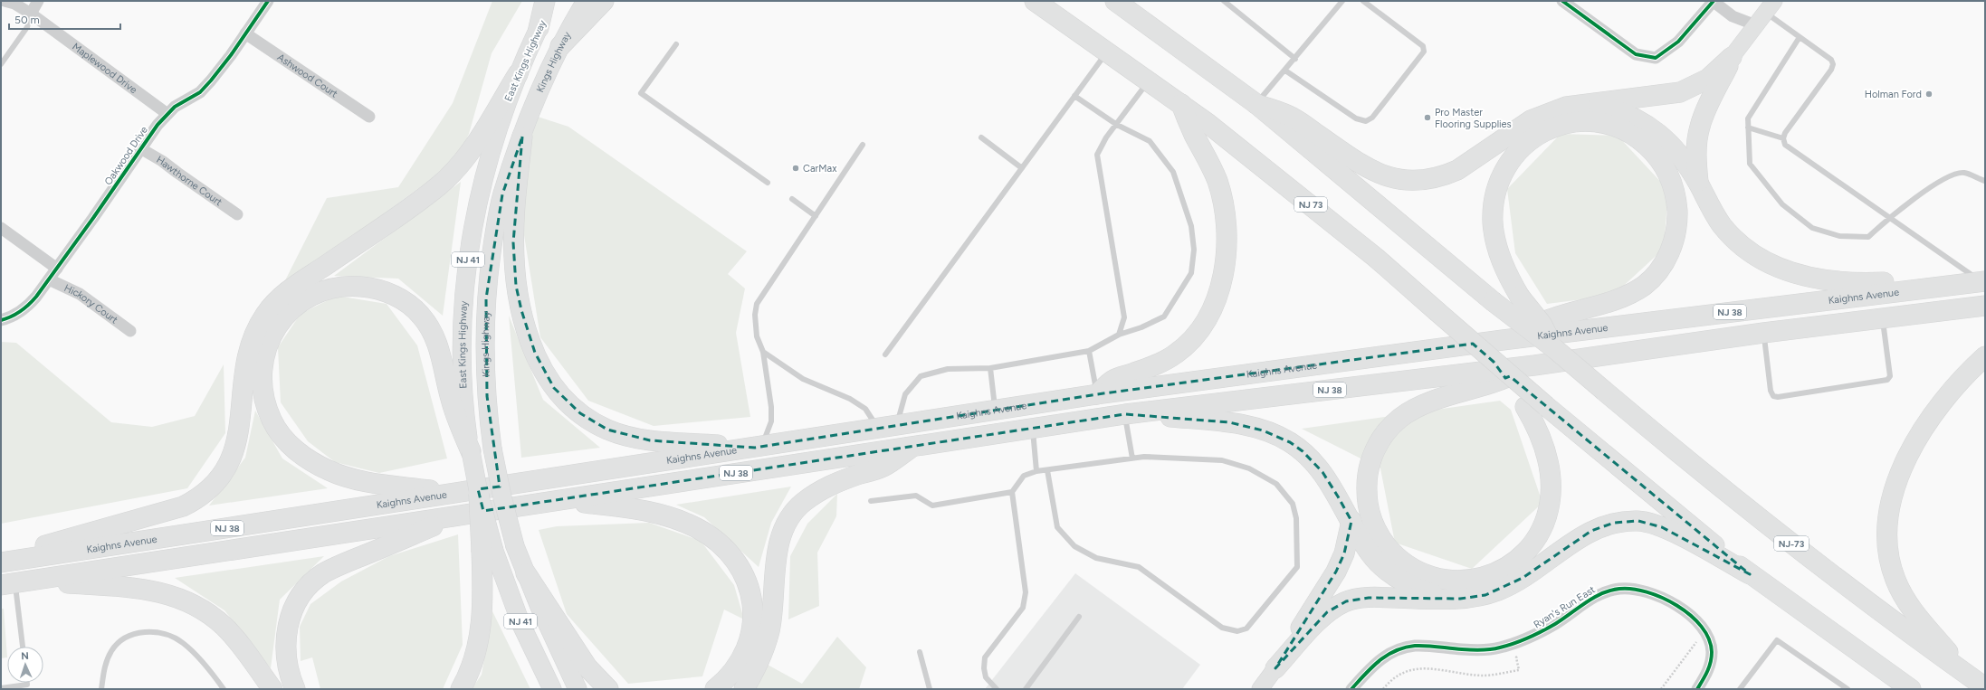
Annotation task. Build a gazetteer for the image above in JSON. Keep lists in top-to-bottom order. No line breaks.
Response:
{"streets":{"highway":["NJ 73","Kaighns Avenue","NJ 38","NJ-73"],"main road":["East Kings Highway","Kings Highway","NJ 41"],"street":["Maplewood Drive","Ashwood Court","Oakwood Drive","Hawthorne Court","Hickory Court","Ryan's Run East"]},"crossings":[["Maplewood Drive","Oakwood Drive"],["Ashwood Court","Oakwood Drive"],["Oakwood Drive","Hawthorne Court"],["Oakwood Drive","Hickory Court"]],"places":["Holman Ford","Pro Master Flooring Supplies","CarMax"],"scale_bar":"50 m","north":"top"}
